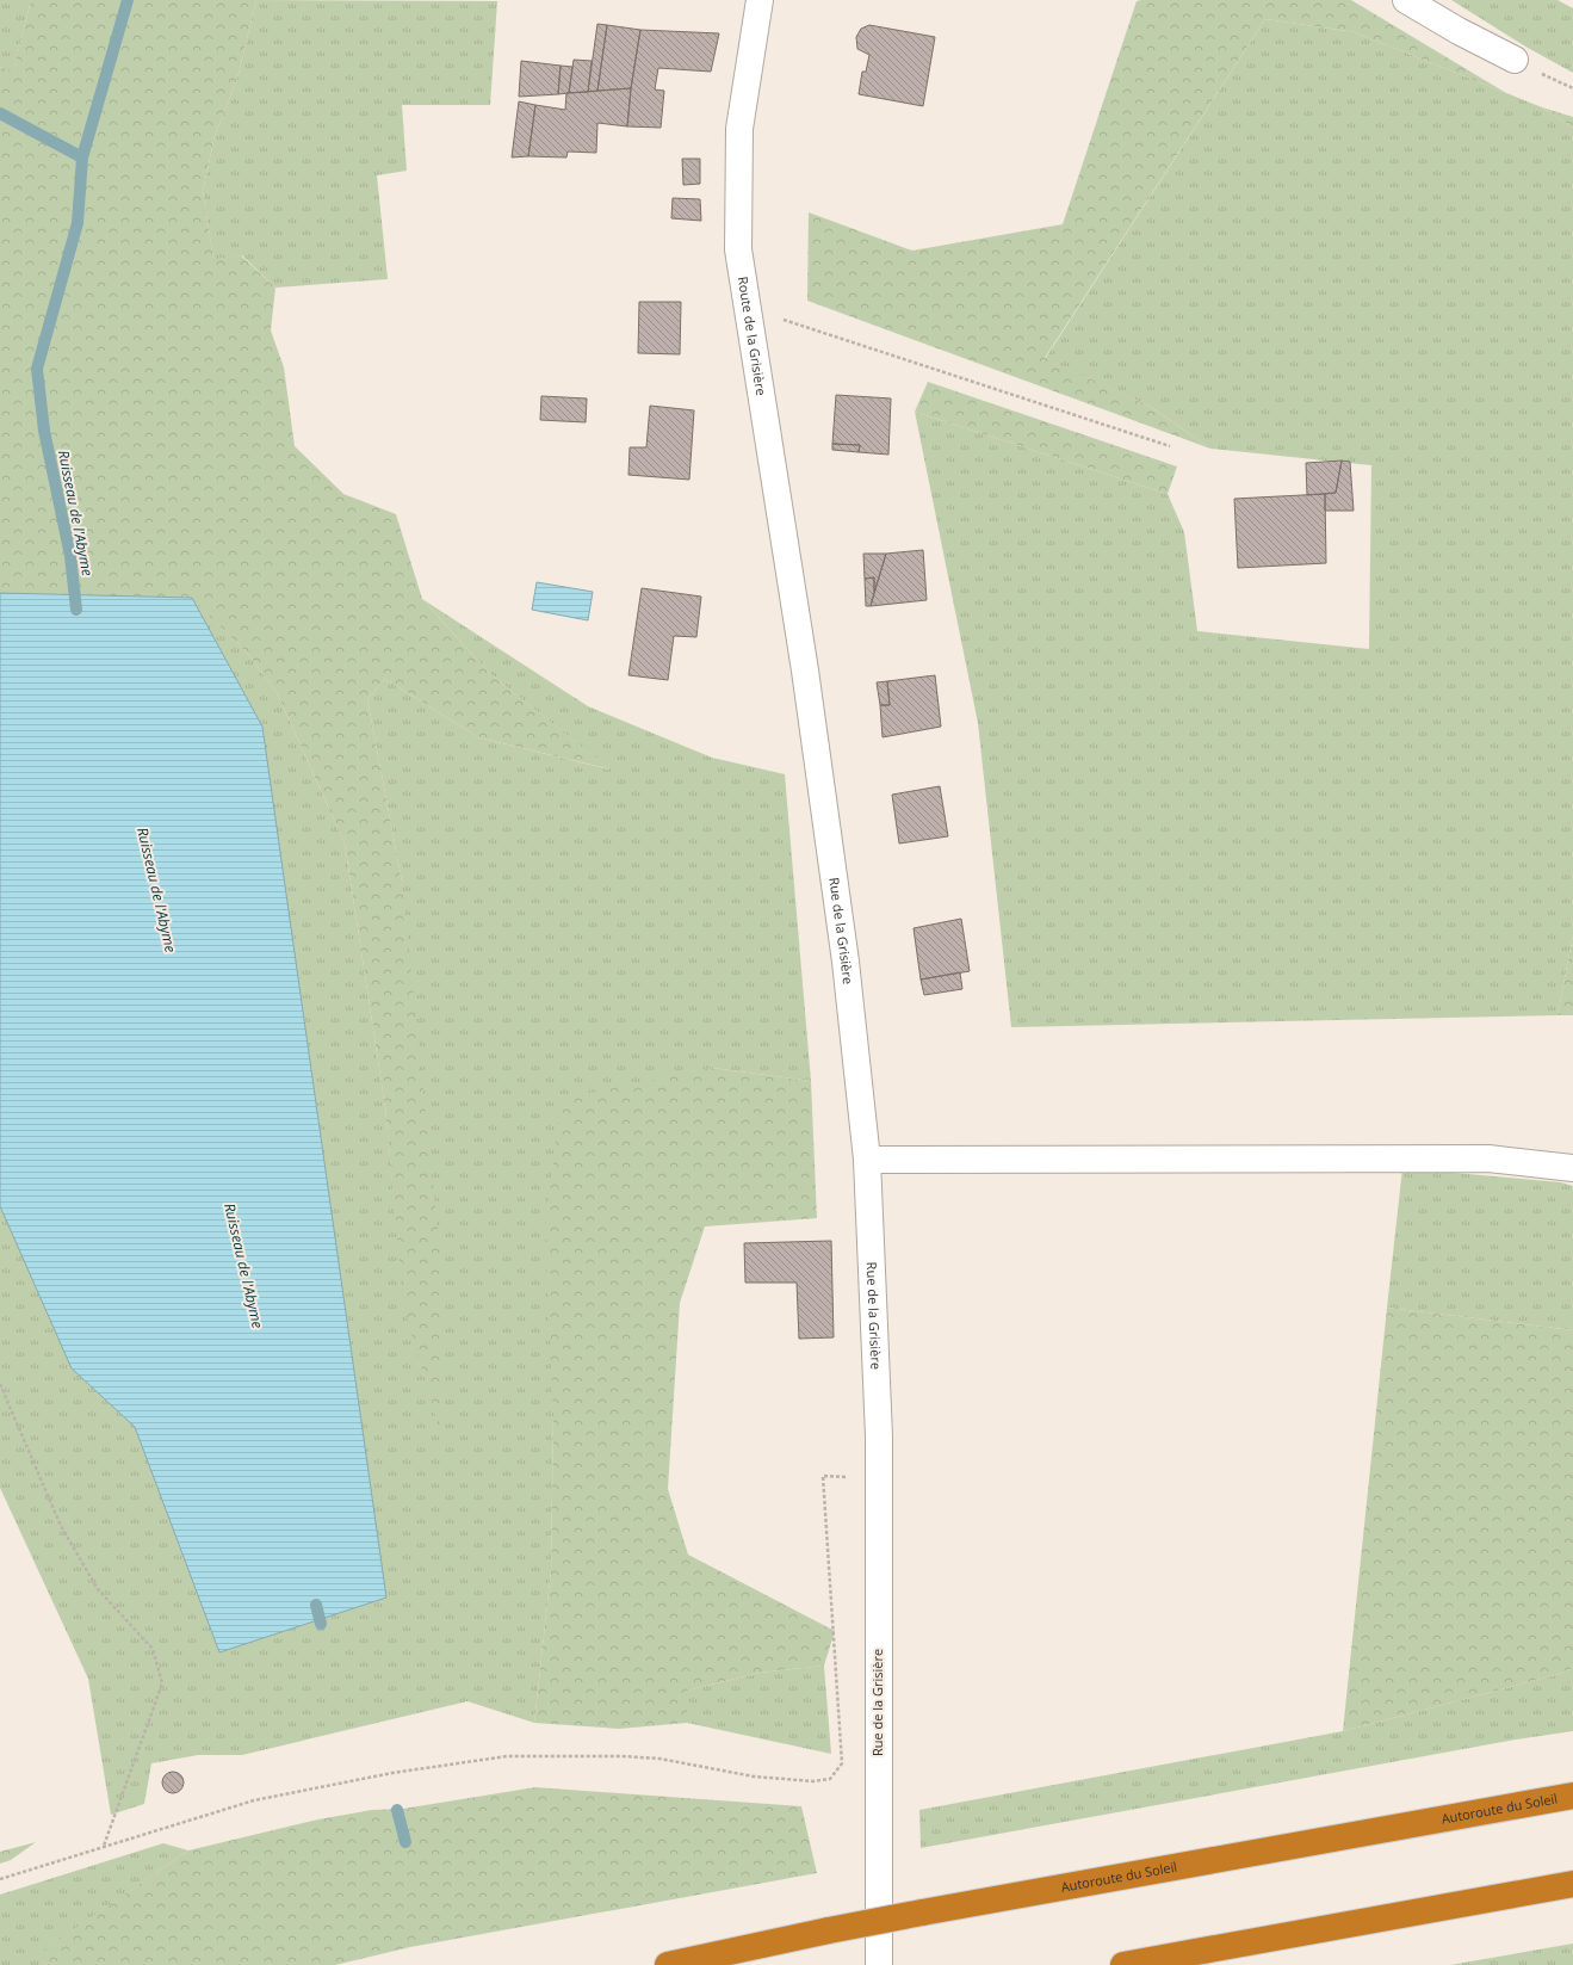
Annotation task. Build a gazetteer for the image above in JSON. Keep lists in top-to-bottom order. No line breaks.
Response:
{"streets":{"highway":["Autoroute du Soleil"],"street":["Route de la Grisière","Rue de la Grisière"]},"crossings":[["Route de la Grisière","Rue de la Grisière"]],"water":["Ruisseau de l'Abyme"]}
